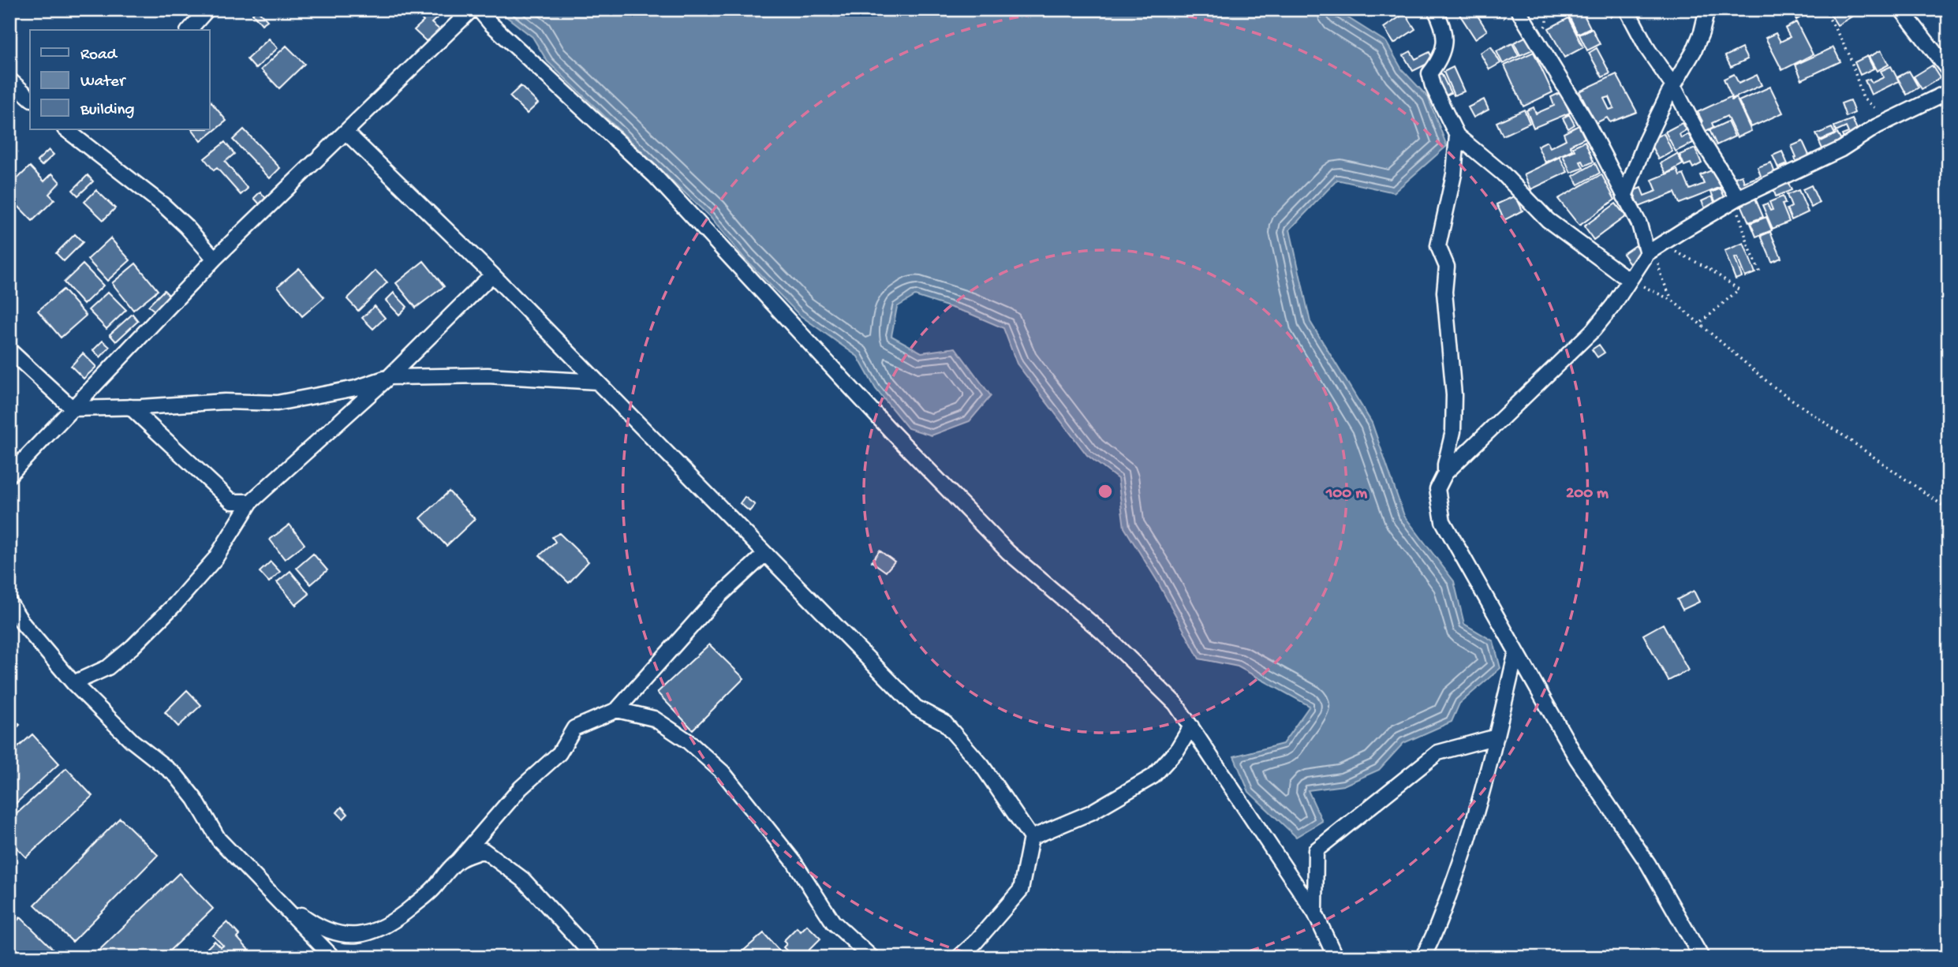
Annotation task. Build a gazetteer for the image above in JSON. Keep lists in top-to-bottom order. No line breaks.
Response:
{"legend":["Road","Water","Building"],"rings":["100 m","200 m"]}
